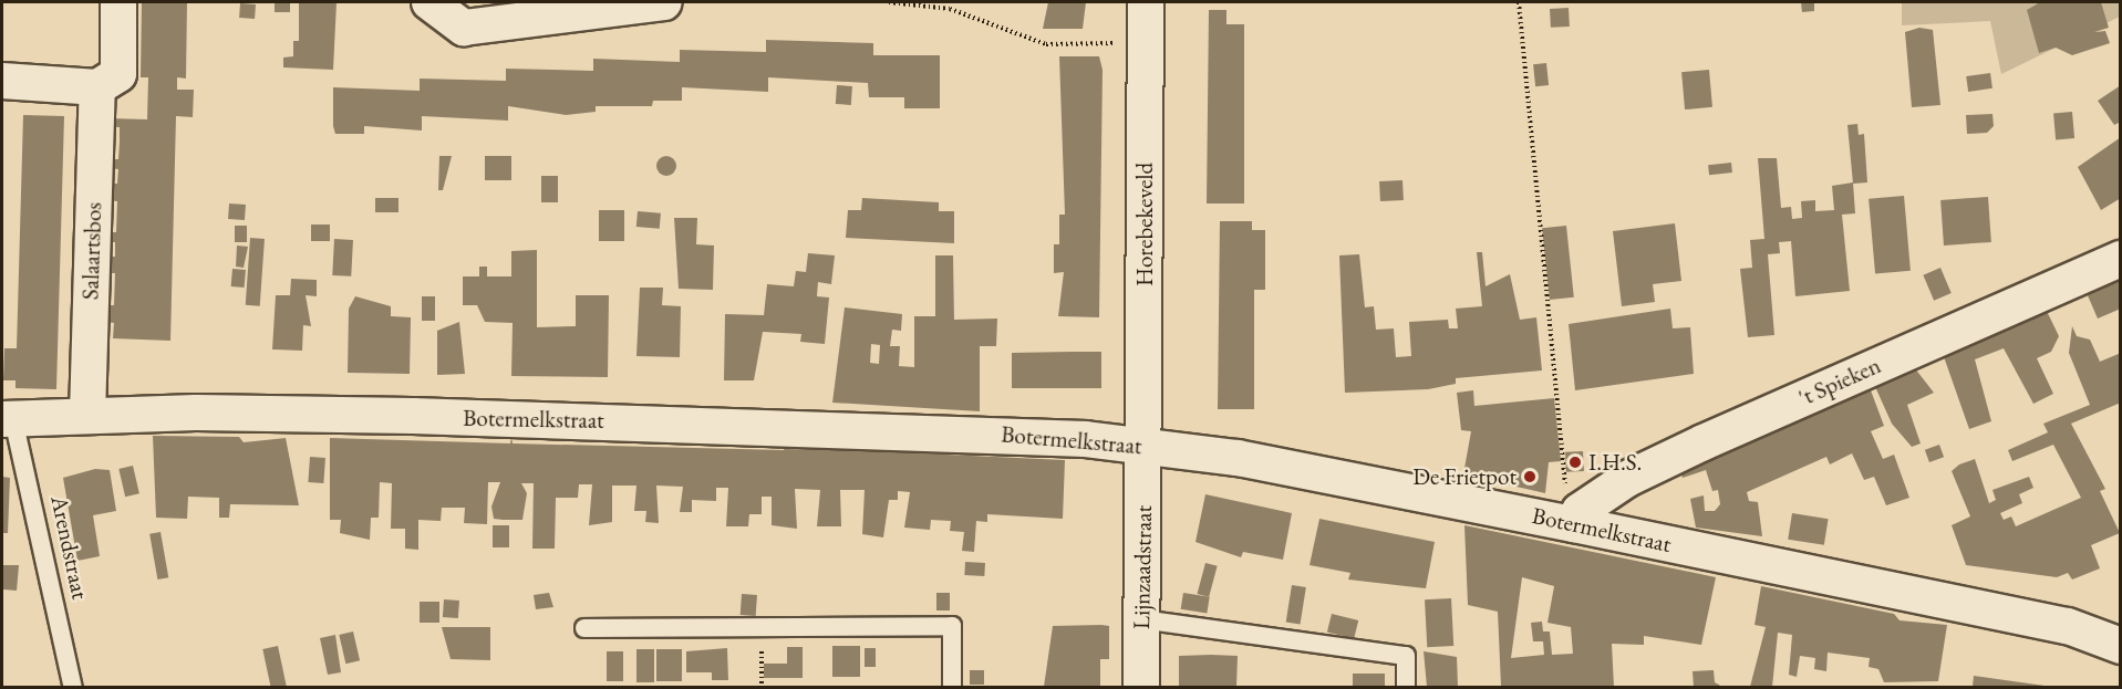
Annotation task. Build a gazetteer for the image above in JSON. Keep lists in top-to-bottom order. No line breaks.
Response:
{"streets":{"street":["Horebekeveld","Salaartsbos","'t Spieken","Botermelkstraat","Lijnzaadstraat"],"lane":["Arendstraat"]},"crossings":[["Horebekeveld","Botermelkstraat"],["Horebekeveld","Lijnzaadstraat"],["Salaartsbos","Botermelkstraat"],["'t Spieken","Botermelkstraat"],["Botermelkstraat","Arendstraat"],["Botermelkstraat","Lijnzaadstraat"]],"places":["I.H.S.","De Frietpot"]}
